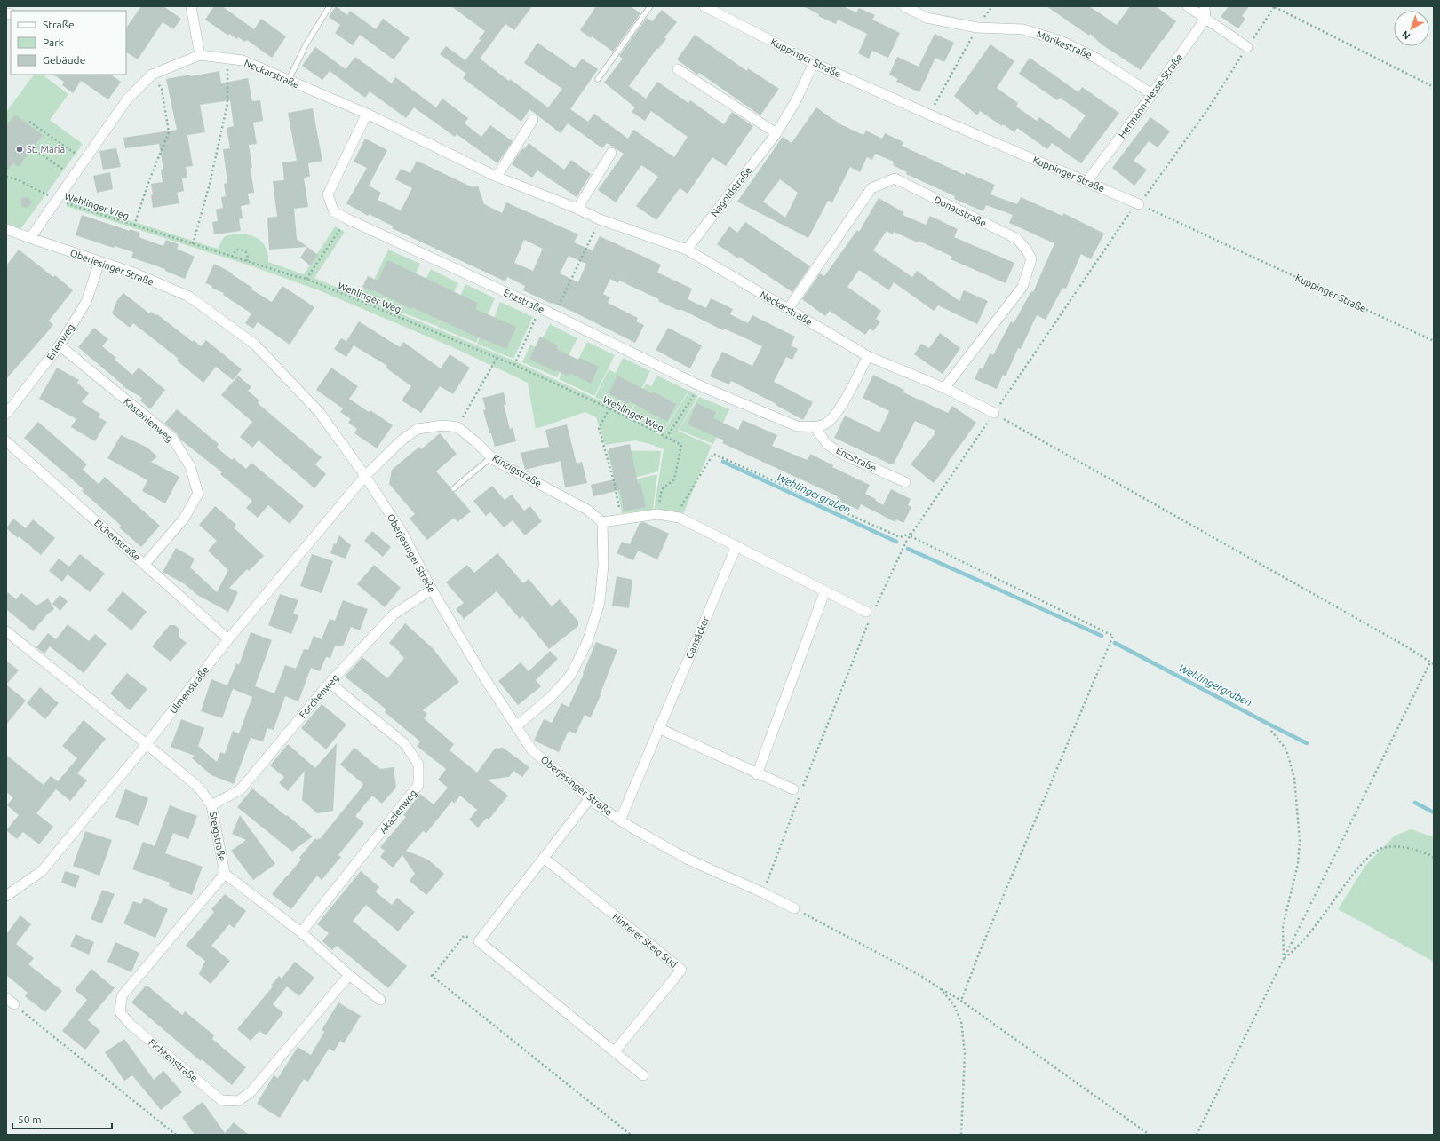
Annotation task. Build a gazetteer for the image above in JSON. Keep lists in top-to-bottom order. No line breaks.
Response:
{"streets":{"street":["Mörikestraße","Kuppinger Straße","Neckarstraße","Hermann-Hesse-Straße","Nagoldstraße","Donaustraße","Oberjesinger Straße","Enzstraße","Erlenweg","Kastanienweg","Kinzigstraße","Eichenstraße","Gansäcker","Ulmenstraße","Forchenweg","Akazienweg","Steigstraße","Hinterer Steig Süd","Fichtenstraße"],"path":["Wehlinger Weg"]},"crossings":[["Mörikestraße","Hermann-Hesse-Straße"],["Kuppinger Straße","Hermann-Hesse-Straße"],["Kuppinger Straße","Nagoldstraße"],["Neckarstraße","Nagoldstraße"],["Neckarstraße","Donaustraße"],["Neckarstraße","Enzstraße"],["Oberjesinger Straße","Erlenweg"],["Oberjesinger Straße","Gansäcker"],["Oberjesinger Straße","Ulmenstraße"],["Oberjesinger Straße","Forchenweg"],["Erlenweg","Kastanienweg"],["Kastanienweg","Eichenstraße"],["Eichenstraße","Ulmenstraße"],["Ulmenstraße","Steigstraße"],["Forchenweg","Akazienweg"],["Forchenweg","Steigstraße"],["Akazienweg","Steigstraße"],["Steigstraße","Fichtenstraße"]],"water":["Wehlingergraben"],"places":["St. Maria"],"legend":["Straße","Park","Gebäude"],"scale_bar":"50 m","north":"bottom left"}
